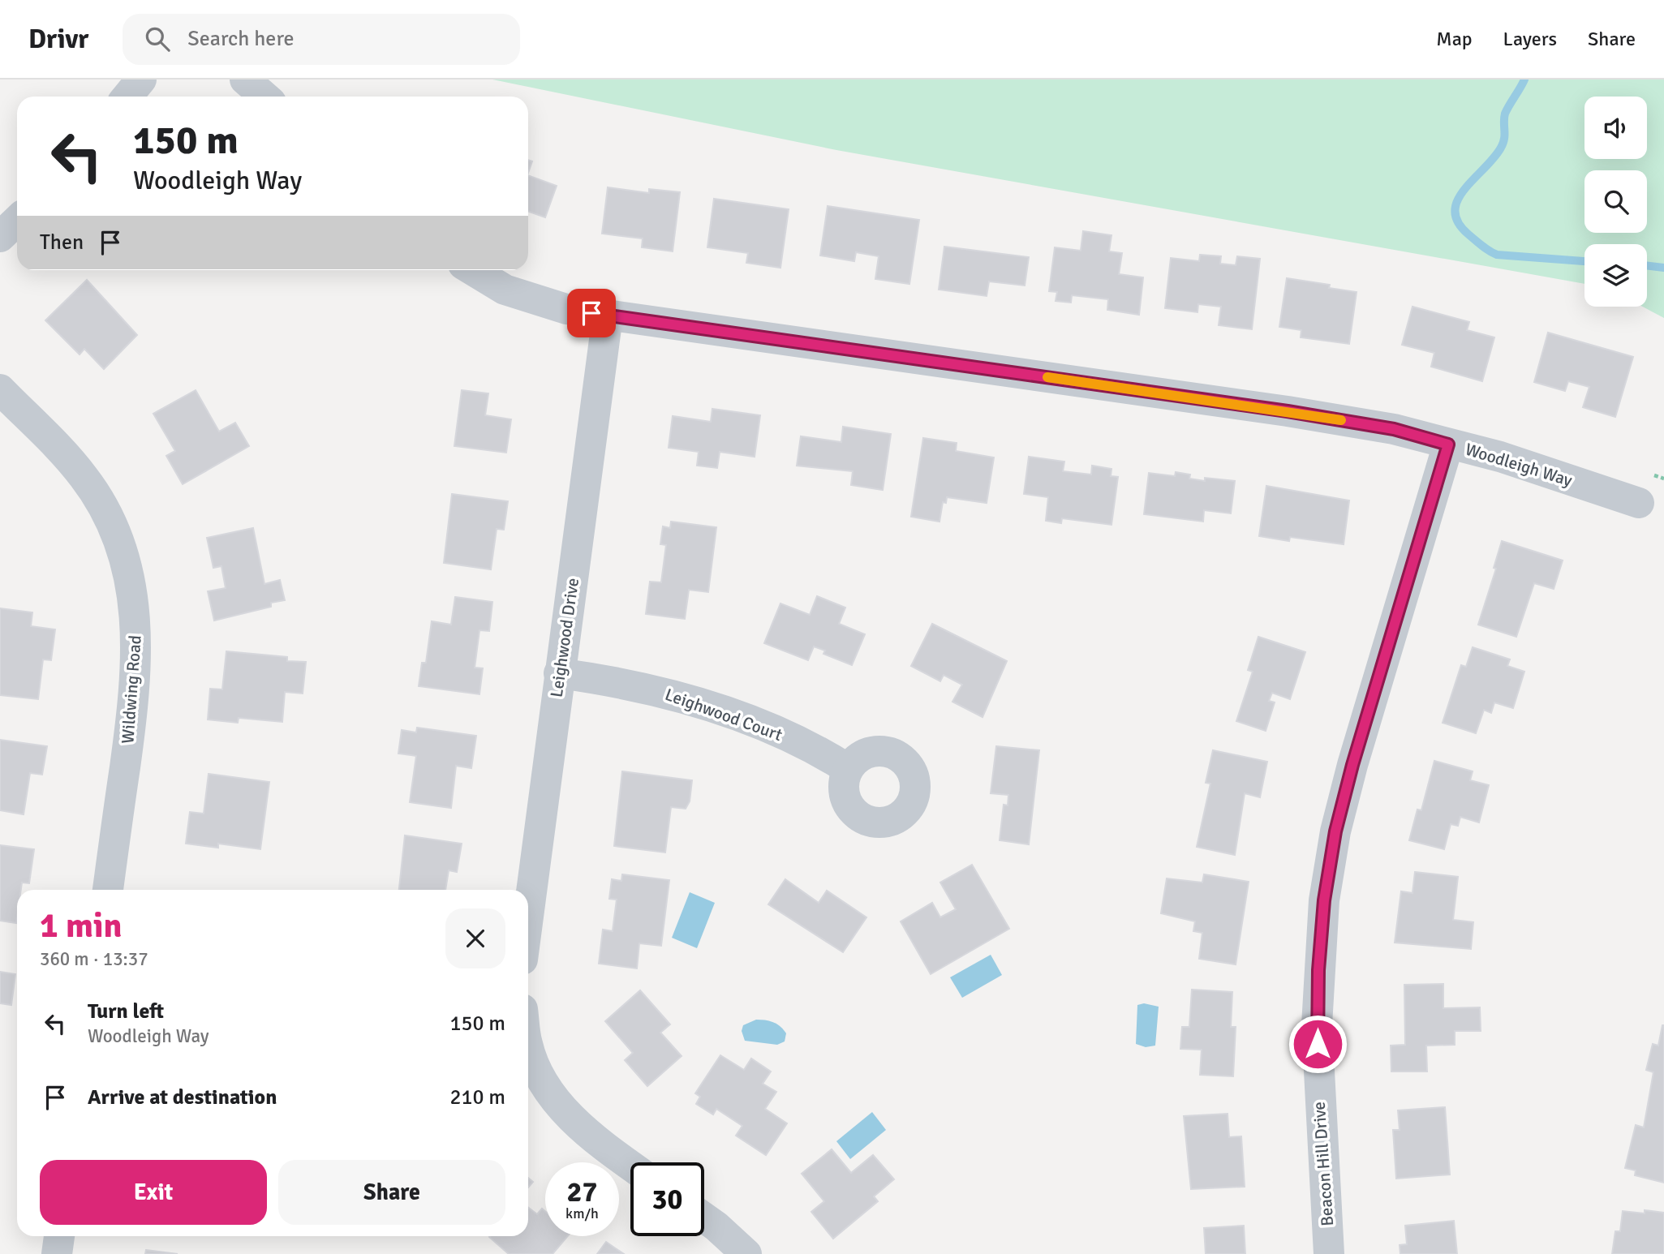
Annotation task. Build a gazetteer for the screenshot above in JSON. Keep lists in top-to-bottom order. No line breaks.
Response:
{"streets":{"street":["Woodleigh Way","Leighwood Drive","Wildwing Road","Leighwood Court","Beacon Hill Drive"]},"crossings":[["Woodleigh Way","Leighwood Drive"],["Woodleigh Way","Beacon Hill Drive"],["Leighwood Drive","Leighwood Court"]],"page":{"header":"Drivr","search":"Search here","nav":["Map","Layers","Share"],"turn":["150 m","Woodleigh Way"],"then":"Then","heading":["1 min","360 m · 13:37"],"list":[{"name":"Turn left","note":"Woodleigh Way","value":"150 m"},{"name":"Arrive at destination","value":"210 m"}],"buttons":["Exit","Share"],"speed":"27 km/h","limit":"30"}}
